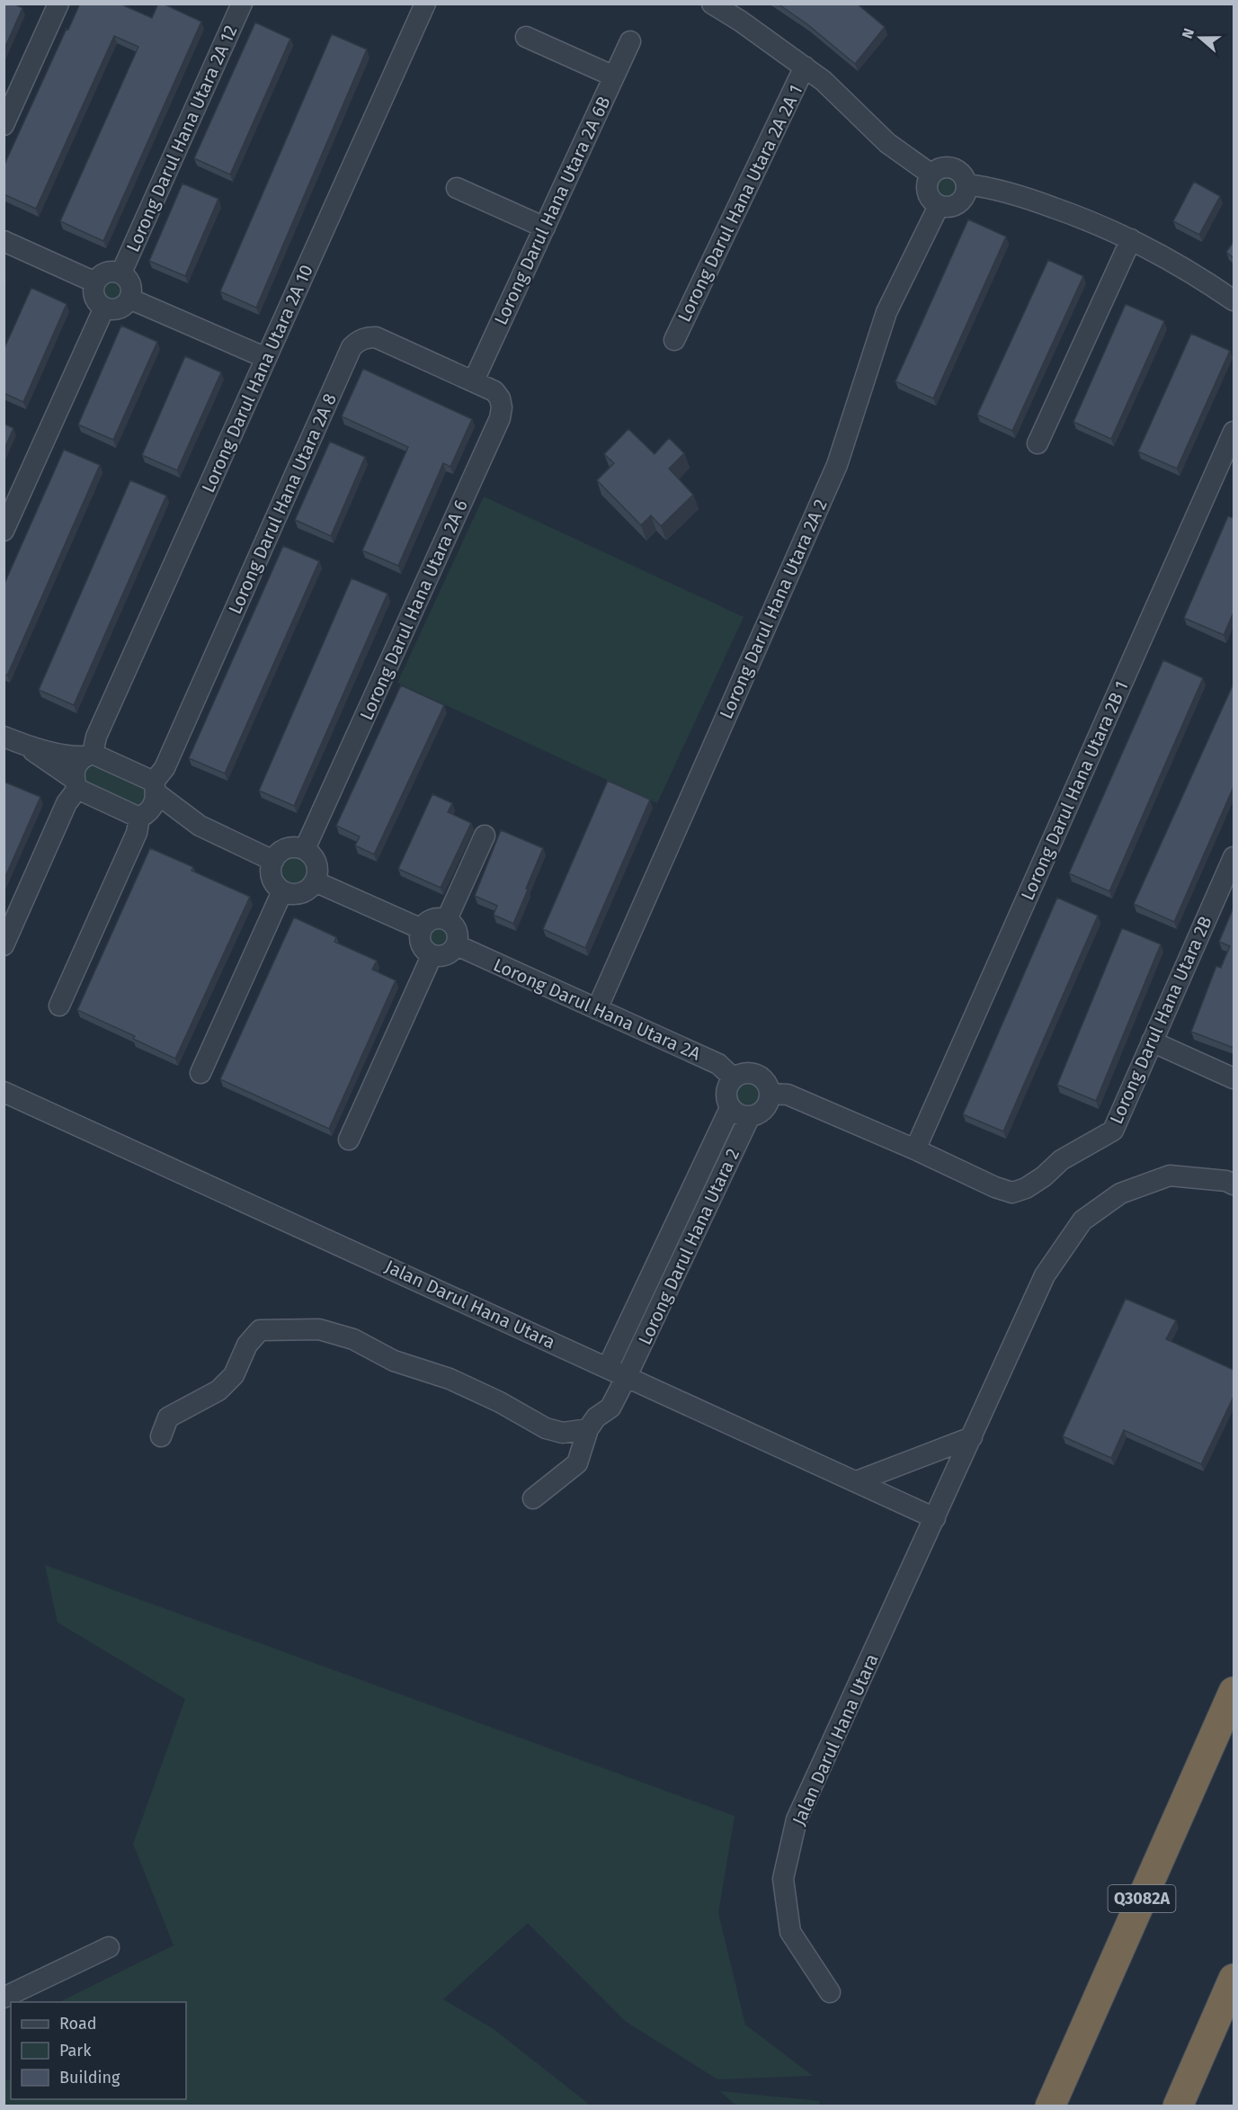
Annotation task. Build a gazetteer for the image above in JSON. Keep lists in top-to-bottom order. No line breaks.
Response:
{"streets":{"highway":["Q3082A"],"street":["Lorong Darul Hana Utara 2A 12","Lorong Darul Hana Utara 2A 2A 1","Lorong Darul Hana Utara 2A 6B","Lorong Darul Hana Utara 2A 10","Lorong Darul Hana Utara 2A 8","Lorong Darul Hana Utara 2A 2","Lorong Darul Hana Utara 2A 6","Lorong Darul Hana Utara 2B 1","Lorong Darul Hana Utara 2A","Lorong Darul Hana Utara 2B","Lorong Darul Hana Utara 2","Jalan Darul Hana Utara"]},"crossings":[["Lorong Darul Hana Utara 2A 6B","Lorong Darul Hana Utara 2A 8"],["Lorong Darul Hana Utara 2A 6B","Lorong Darul Hana Utara 2A 6"],["Lorong Darul Hana Utara 2A 8","Lorong Darul Hana Utara 2A 6"],["Lorong Darul Hana Utara 2A 2","Lorong Darul Hana Utara 2A"],["Lorong Darul Hana Utara 2B 1","Lorong Darul Hana Utara 2B"],["Lorong Darul Hana Utara 2A","Lorong Darul Hana Utara 2B"],["Lorong Darul Hana Utara 2A","Lorong Darul Hana Utara 2"],["Lorong Darul Hana Utara 2B","Lorong Darul Hana Utara 2"],["Lorong Darul Hana Utara 2","Jalan Darul Hana Utara"]],"legend":["Road","Park","Building"],"north":"left"}
